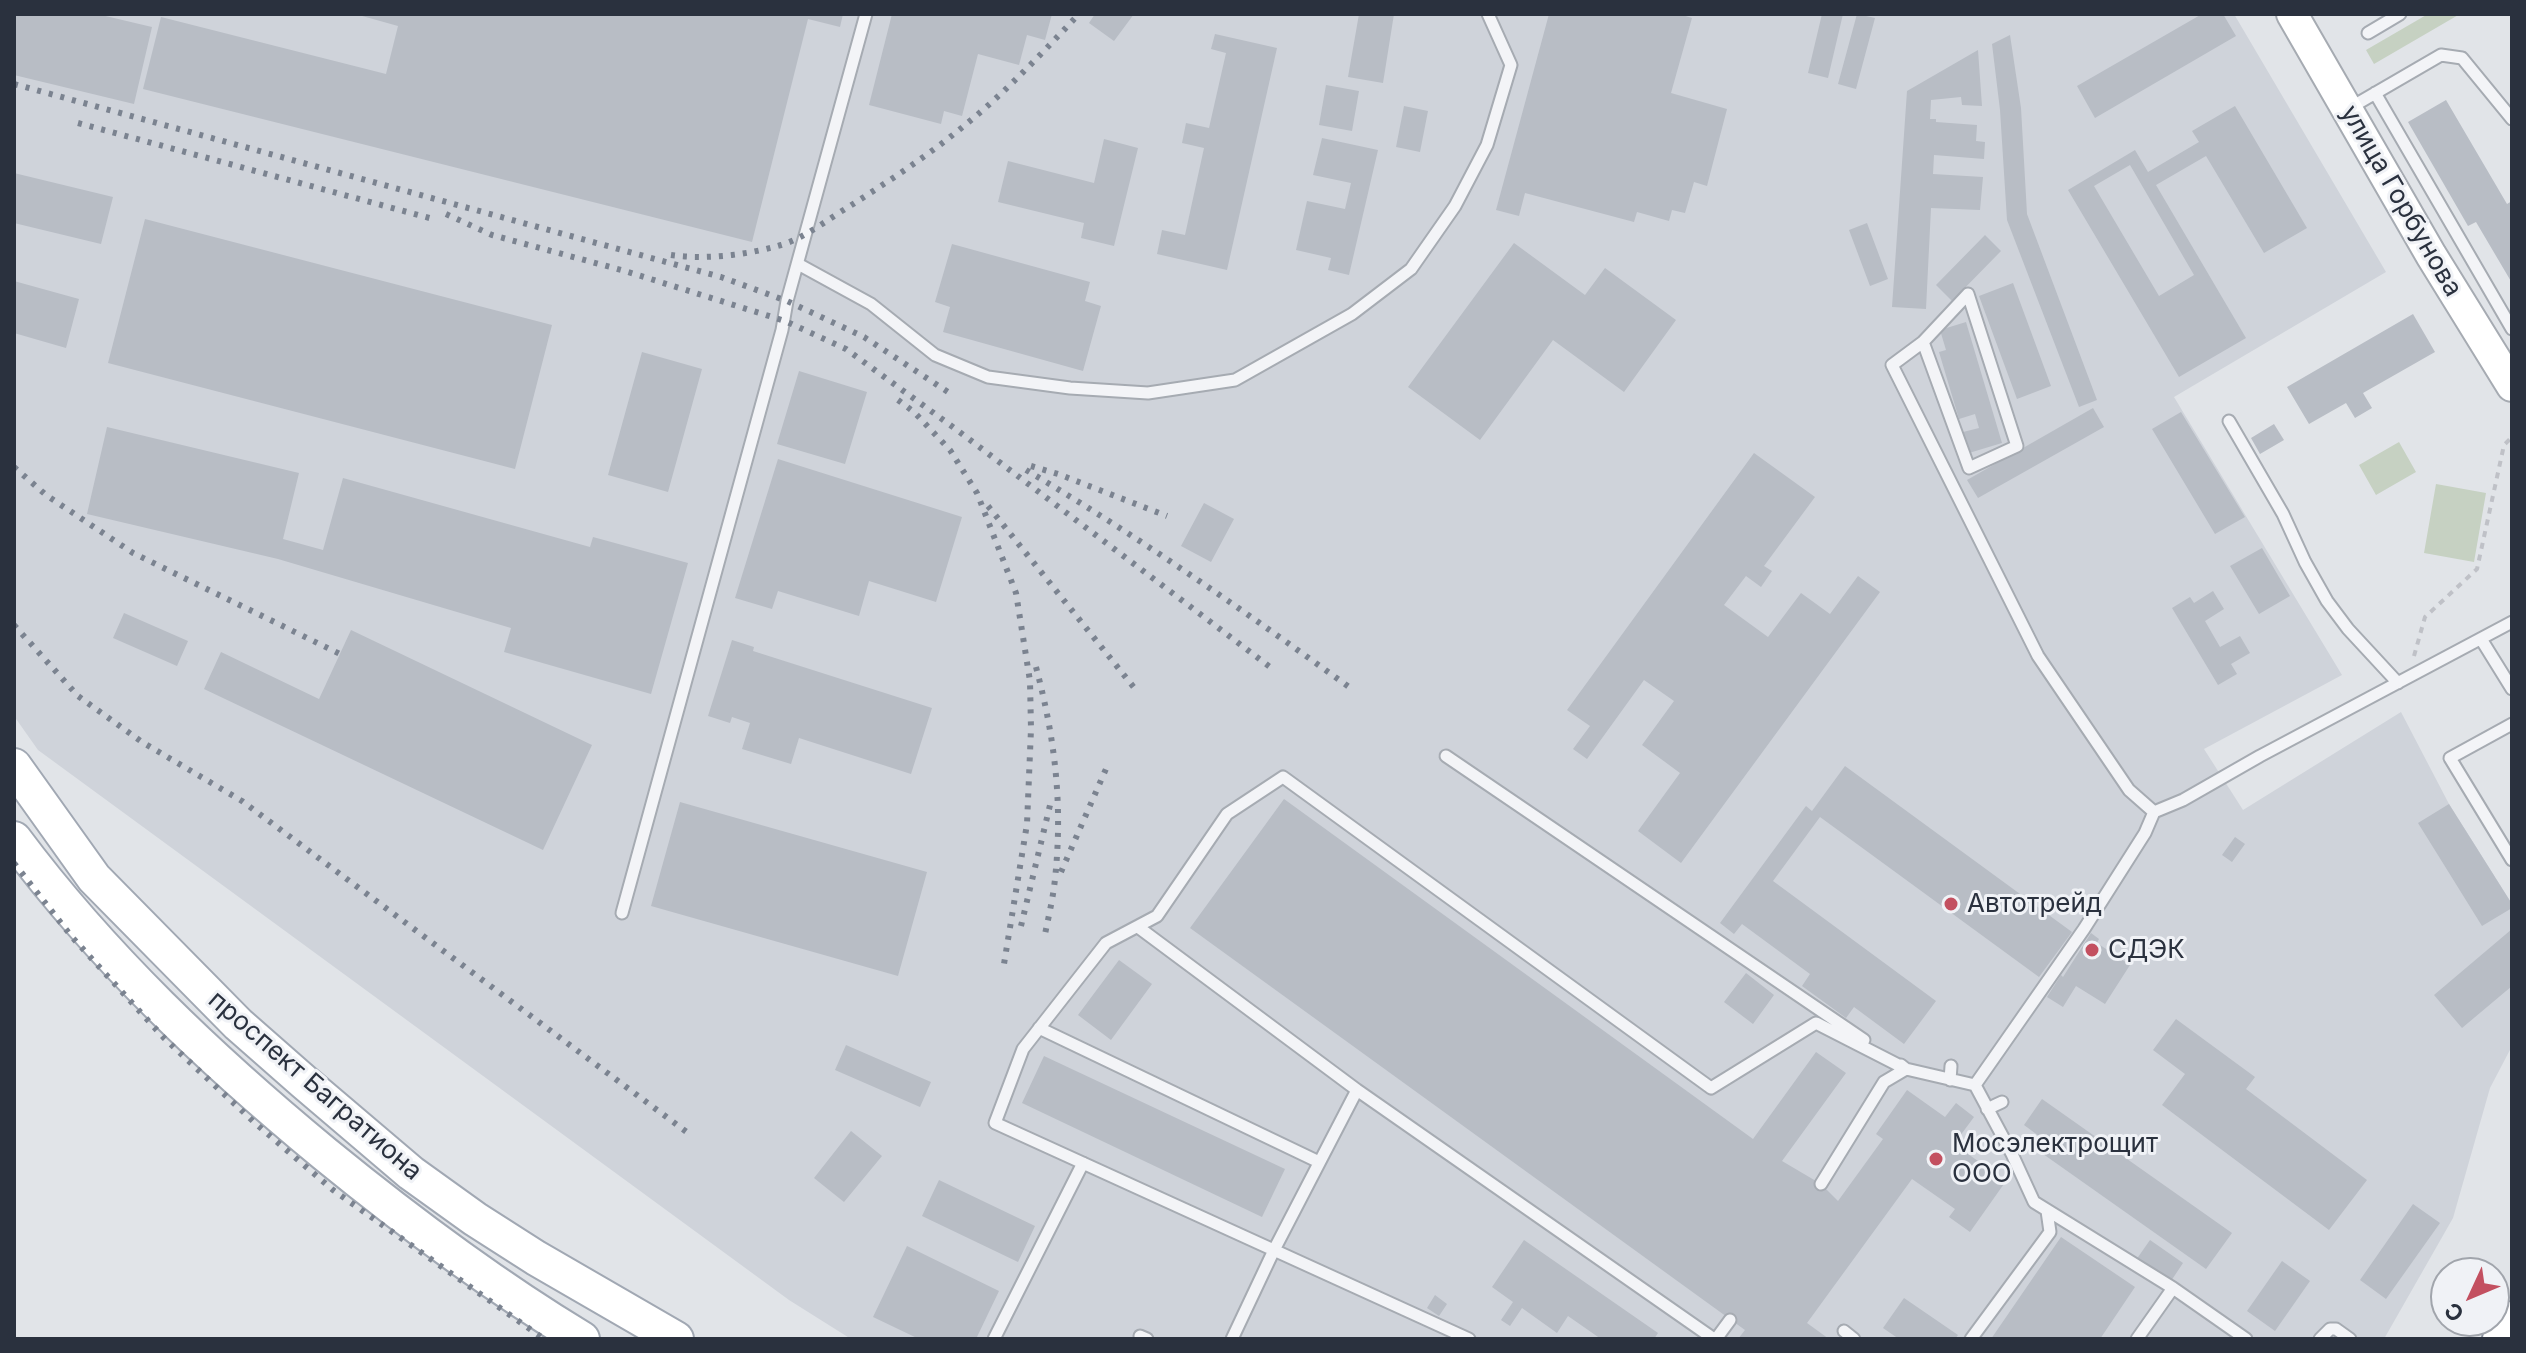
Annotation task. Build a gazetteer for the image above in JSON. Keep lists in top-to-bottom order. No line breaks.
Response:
{"streets":{"main road":["проспект Багратиона"],"street":["улица Горбунова"]},"places":["Автотрейд","СДЭК","Мосэлектрощит ООО"],"north":"bottom left"}
